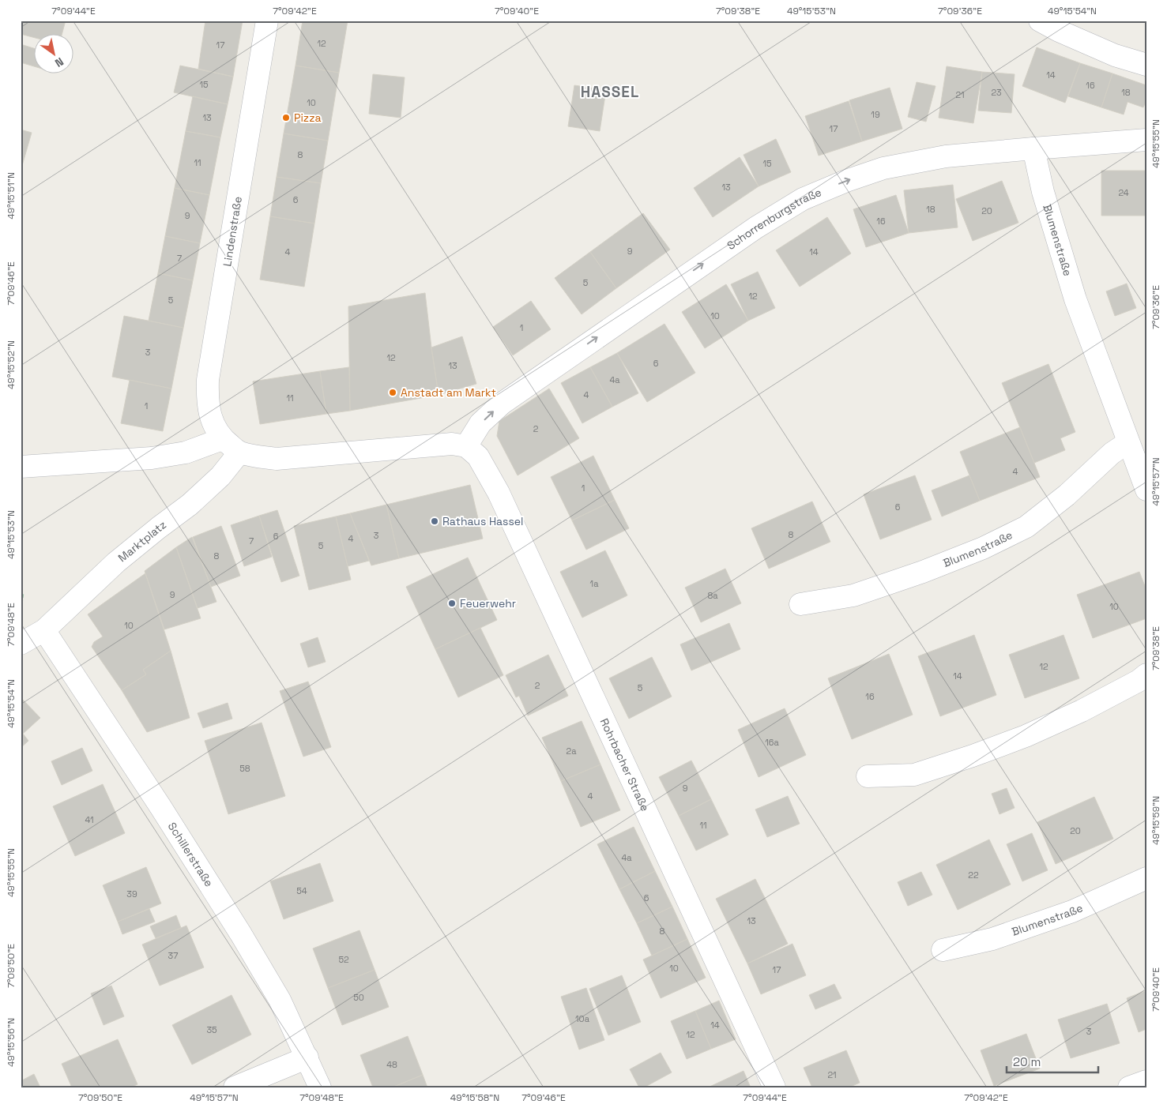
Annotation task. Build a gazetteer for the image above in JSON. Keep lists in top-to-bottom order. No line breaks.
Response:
{"streets":{"street":["Schorrenburgstraße","Lindenstraße","Blumenstraße","Marktplatz","Rohrbacher Straße","Schillerstraße"]},"crossings":[["Schorrenburgstraße","Blumenstraße"],["Schorrenburgstraße","Rohrbacher Straße"],["Marktplatz","Schillerstraße"]],"one_way":["Schorrenburgstraße"],"districts":["HASSEL"],"places":["Pizza","Anstadt am Markt","Rathaus Hassel","Feuerwehr"],"house_numbers":["12","17","14","15","16","23","18","21","10","19","13","17","8","11","15","13","24","6","18","20","9","16","9","4","14","7","5","12","5","10","1","3","12","6","13","4a","4","11","1","2","4","1","6","8","3","6","4","7","5","8","1a","9","8a","10","10","12","14","2","5","16","16a","2a","58","9","4","41","11","20","4a","22","54","39","6","13","8","37","52","10","17","50","10a","14","35","3","12","48","21"],"scale_bar":"20 m","north":"bottom right","coordinates":["7°09'44\"E","7°09'42\"E","7°09'40\"E","7°09'38\"E","49°15'53\"N","7°09'36\"E","49°15'54\"N","49°15'55\"N","49°15'51\"N","7°09'46\"E","49°15'52\"N","49°15'57\"N","7°09'48\"E","49°15'59\"N","7°09'50\"E","49°15'56\"N","49°15'58\"N"]}
